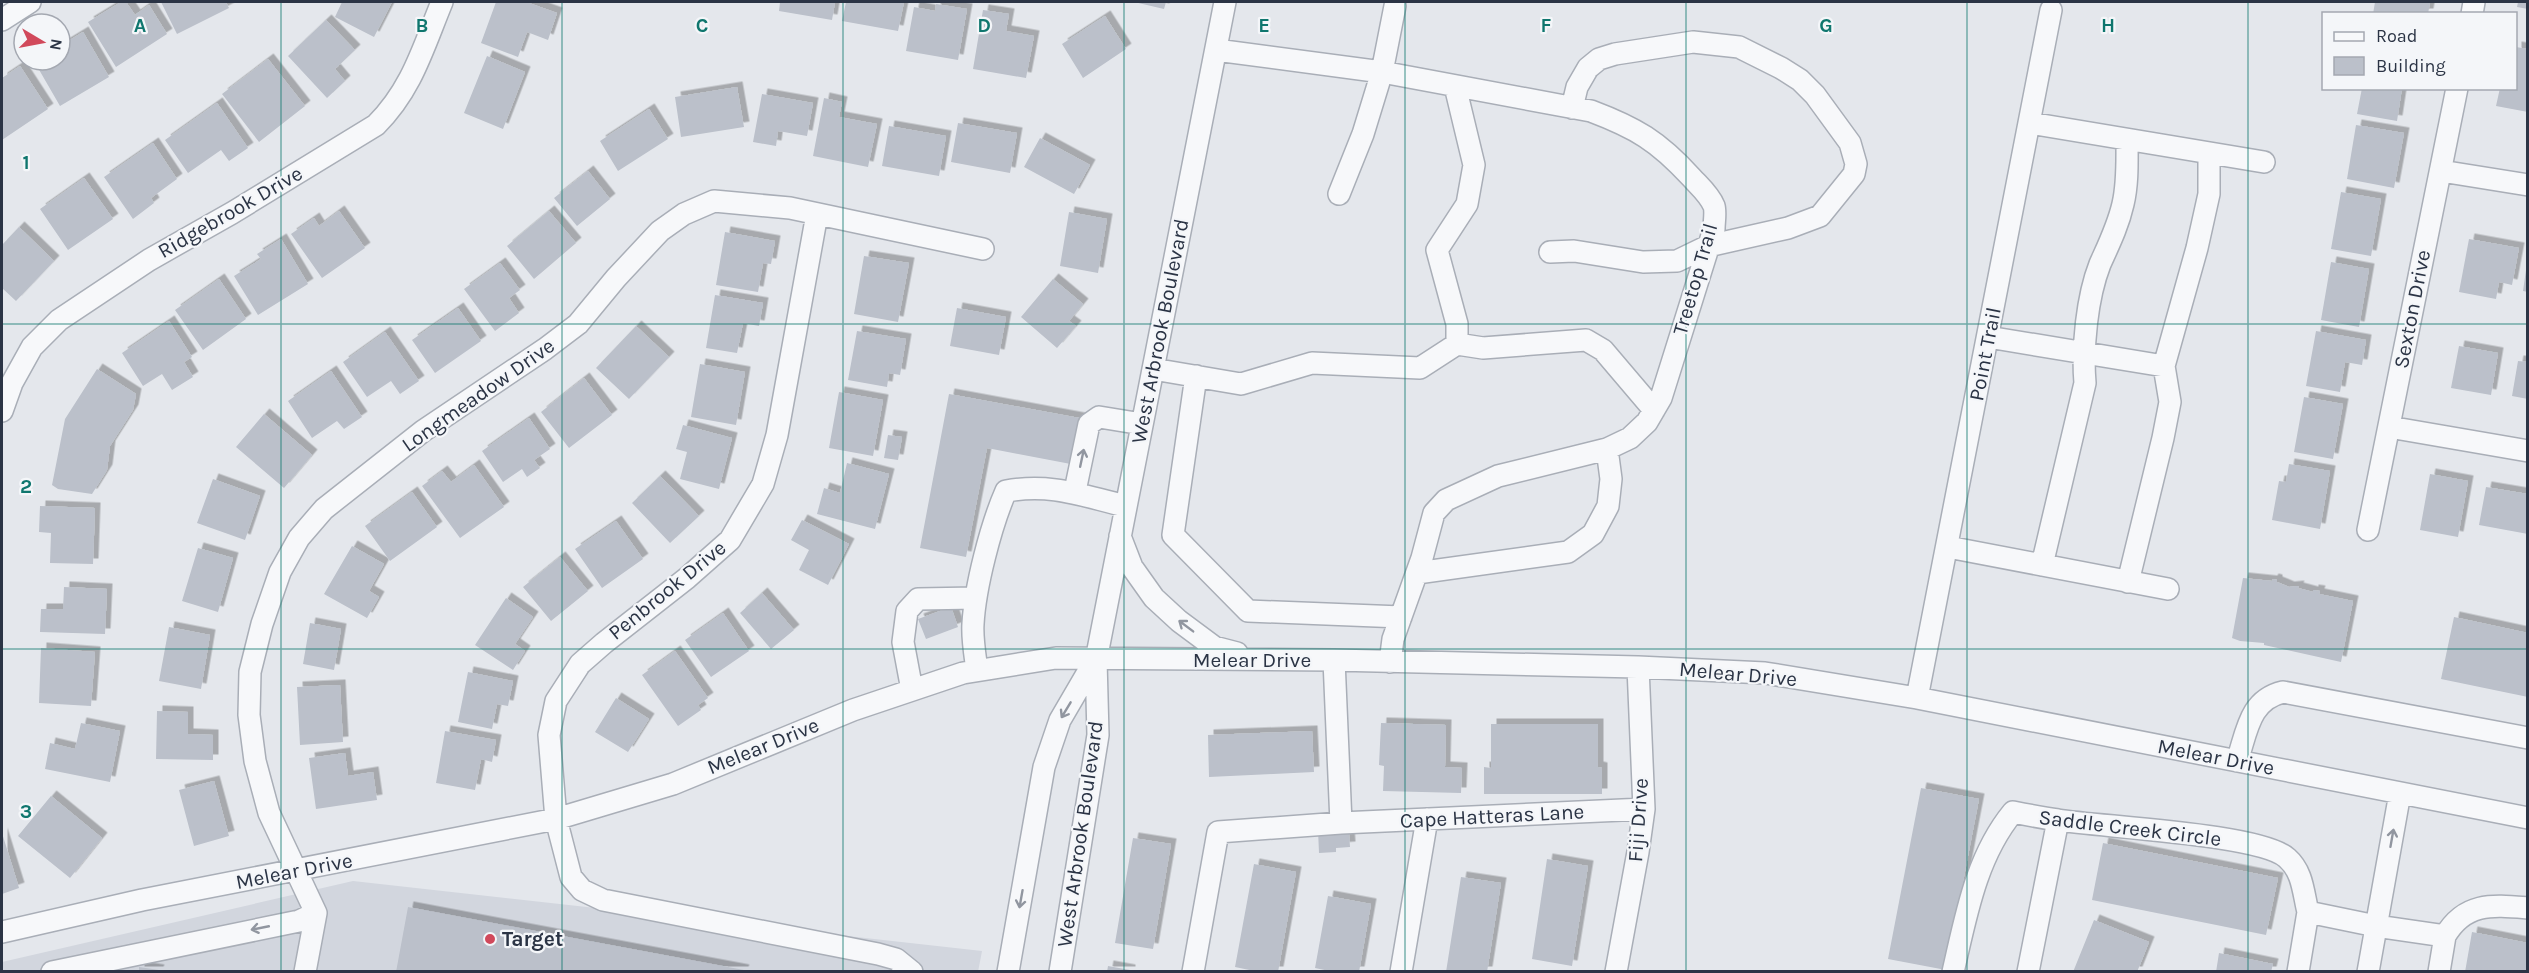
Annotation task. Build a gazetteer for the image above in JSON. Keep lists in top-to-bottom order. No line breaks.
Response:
{"streets":{"street":["Ridgebrook Drive","Treetop Trail","Sexton Drive","West Arbrook Boulevard","Point Trail","Longmeadow Drive","Penbrook Drive","Melear Drive","Cape Hatteras Lane","Fiji Drive","Saddle Creek Circle"]},"crossings":[["Treetop Trail","West Arbrook Boulevard"],["Treetop Trail","Melear Drive"],["West Arbrook Boulevard","Melear Drive"],["Point Trail","Melear Drive"],["Longmeadow Drive","Penbrook Drive"],["Longmeadow Drive","Melear Drive"],["Penbrook Drive","Melear Drive"],["Melear Drive","Fiji Drive"],["Cape Hatteras Lane","Fiji Drive"]],"places":["Target"],"legend":["Road","Building"],"north":"right","grid":{"columns":["A","B","C","D","E","F","G","H"],"rows":["1","2","3"]}}
